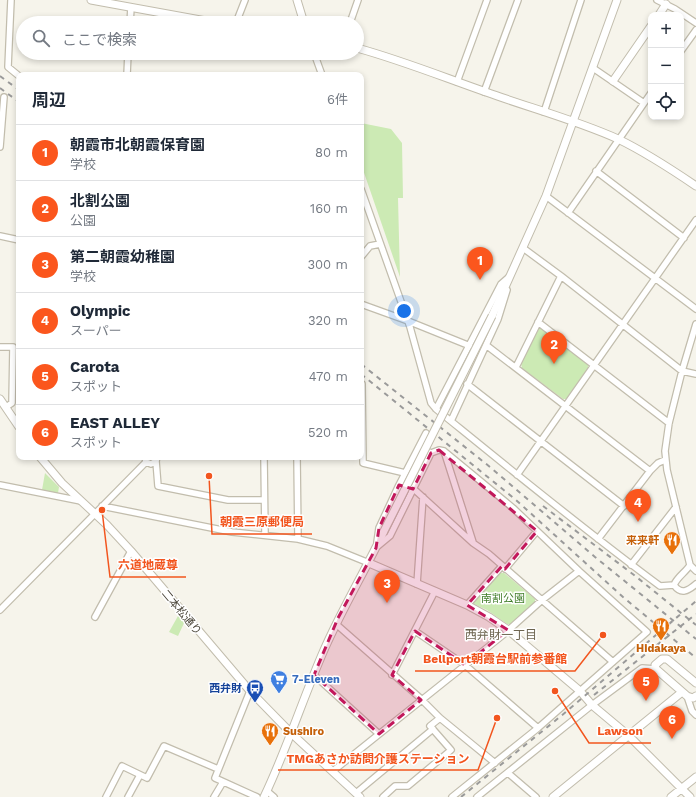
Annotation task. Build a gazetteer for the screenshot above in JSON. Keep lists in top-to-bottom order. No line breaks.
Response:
{"streets":{"street":["二本松通り"]},"districts":["西弁財一丁目"],"parks":["南割公園"],"places":{"other":["朝霞三原郵便局","六道地蔵尊","Bellport朝霞台駅前参番館","Lawson","TMGあさか訪問介護ステーション"],"restaurant":["来来軒","Hidakaya","Sushiro"],"supermarket":["7-Eleven"],"bus stop":["西弁財"]},"page":{"map_buttons":["+","−"],"search":"ここで検索","heading":["周辺","6件"],"list":[{"mark":"1","name":"朝霞市北朝霞保育園","note":"学校","value":"80 m"},{"mark":"2","name":"北割公園","note":"公園","value":"160 m"},{"mark":"3","name":"第二朝霞幼稚園","note":"学校","value":"300 m"},{"mark":"4","name":"Olympic","note":"スーパー","value":"320 m"},{"mark":"5","name":"Carota","note":"スポット","value":"470 m"},{"mark":"6","name":"EAST ALLEY","note":"スポット","value":"520 m"}],"pins":["1","2","4","3","5","6"]}}
